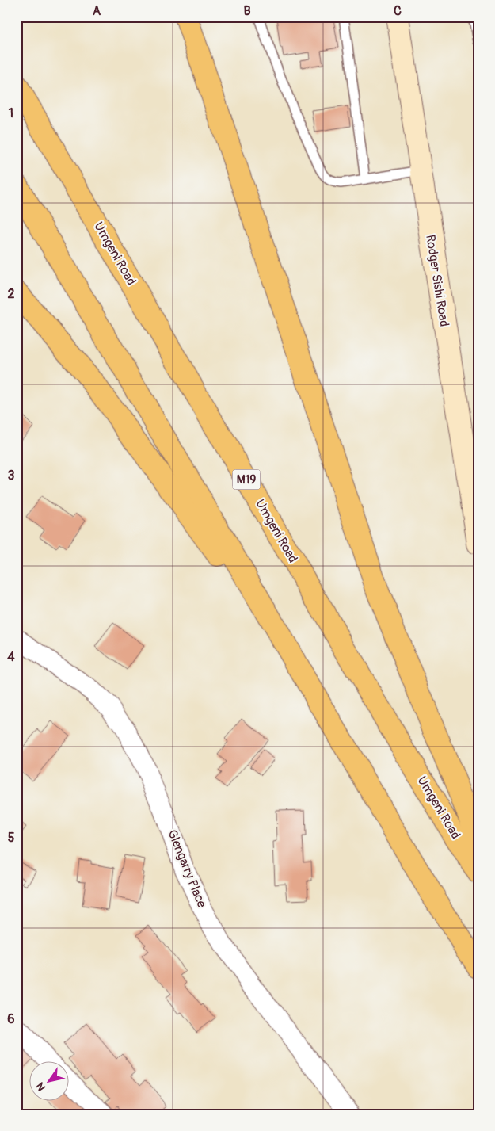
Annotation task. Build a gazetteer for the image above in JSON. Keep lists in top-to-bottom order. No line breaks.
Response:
{"streets":{"highway":["Umgeni Road","M19"],"street":["Rodger Sishi Road","Glengarry Place"]},"north":"bottom left","grid":{"columns":["A","B","C"],"rows":["1","2","3","4","5","6"]}}
